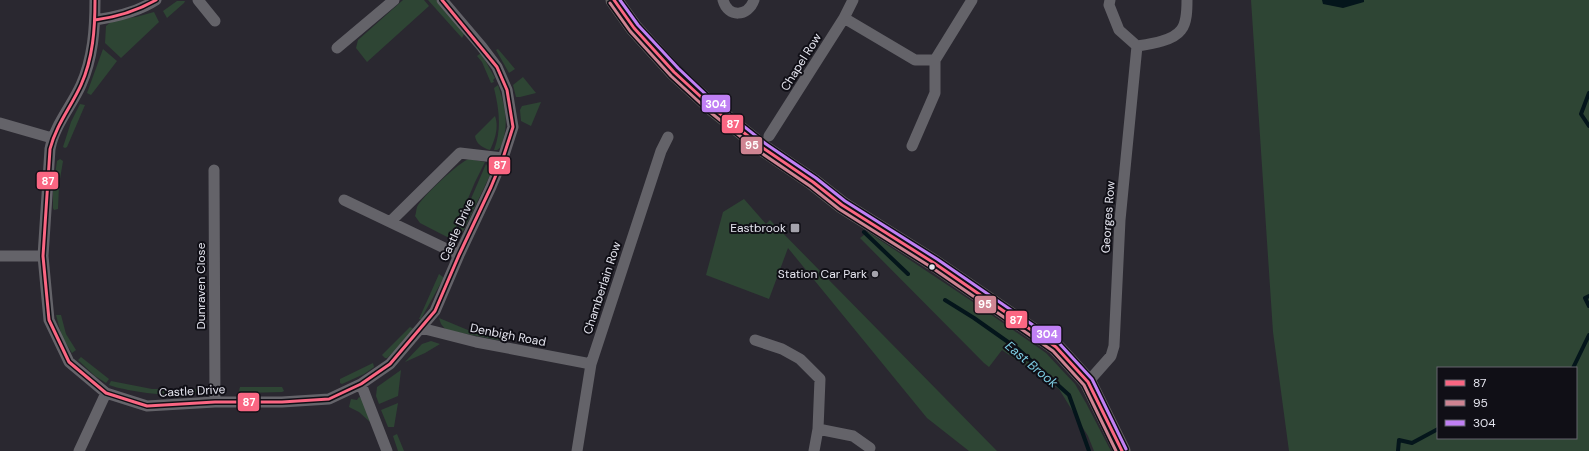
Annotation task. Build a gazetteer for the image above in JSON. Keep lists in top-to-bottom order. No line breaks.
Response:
{"streets":{"street":["Chapel Row","Georges Row","Castle Drive","Dunraven Close","Chamberlain Row","Denbigh Road"]},"crossings":[["Castle Drive","Dunraven Close"],["Castle Drive","Denbigh Road"],["Chamberlain Row","Denbigh Road"]],"water":["East Brook"],"places":{"transit":["Eastbrook"],"other":["Station Car Park"]},"lines":["transit line 87","transit line 304","transit line 95"],"legend":["87","95","304"]}
